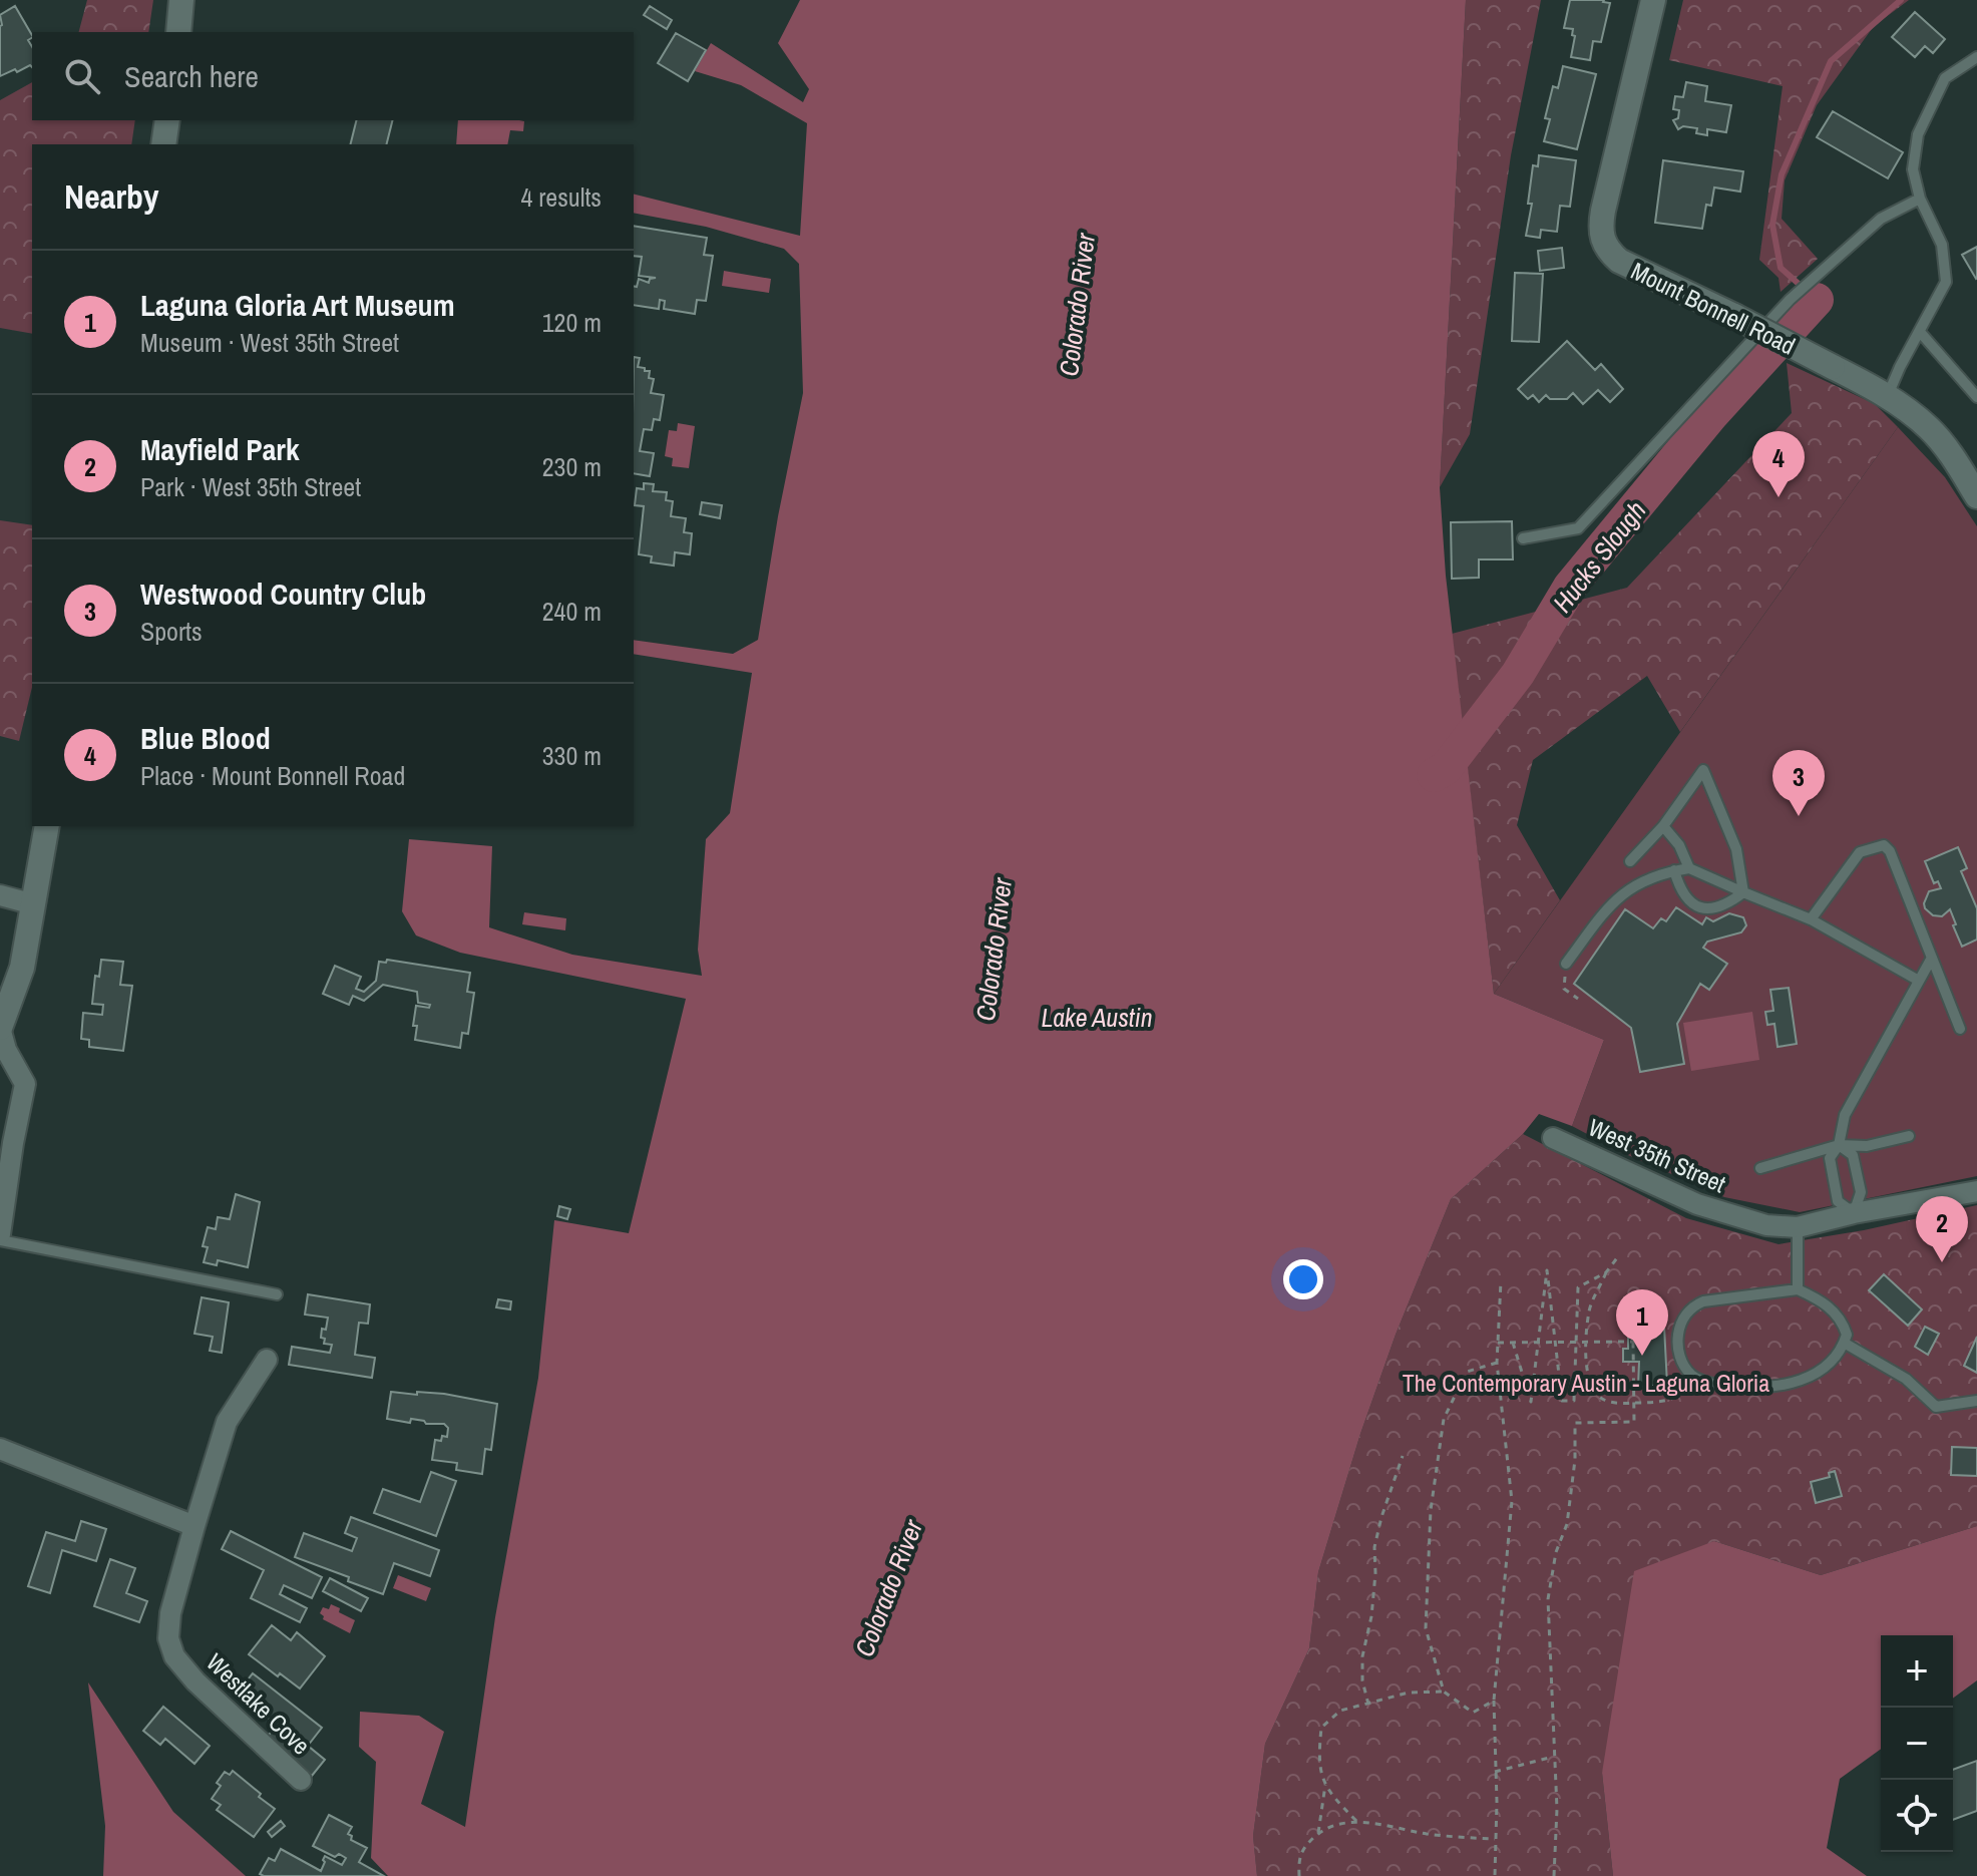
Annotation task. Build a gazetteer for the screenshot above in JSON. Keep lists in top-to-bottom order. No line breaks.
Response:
{"streets":{"street":["Mount Bonnell Road","West 35th Street","Westlake Cove"]},"water":["Colorado River","Hucks Slough","Lake Austin"],"parks":["The Contemporary Austin - Laguna Gloria"],"page":{"search":"Search here","heading":["Nearby","4 results"],"list":[{"mark":"1","name":"Laguna Gloria Art Museum","note":"Museum · West 35th Street","value":"120 m"},{"mark":"2","name":"Mayfield Park","note":"Park · West 35th Street","value":"230 m"},{"mark":"3","name":"Westwood Country Club","note":"Sports","value":"240 m"},{"mark":"4","name":"Blue Blood","note":"Place · Mount Bonnell Road","value":"330 m"}],"pins":["4","3","2","1"],"map_buttons":["+","−"]}}
